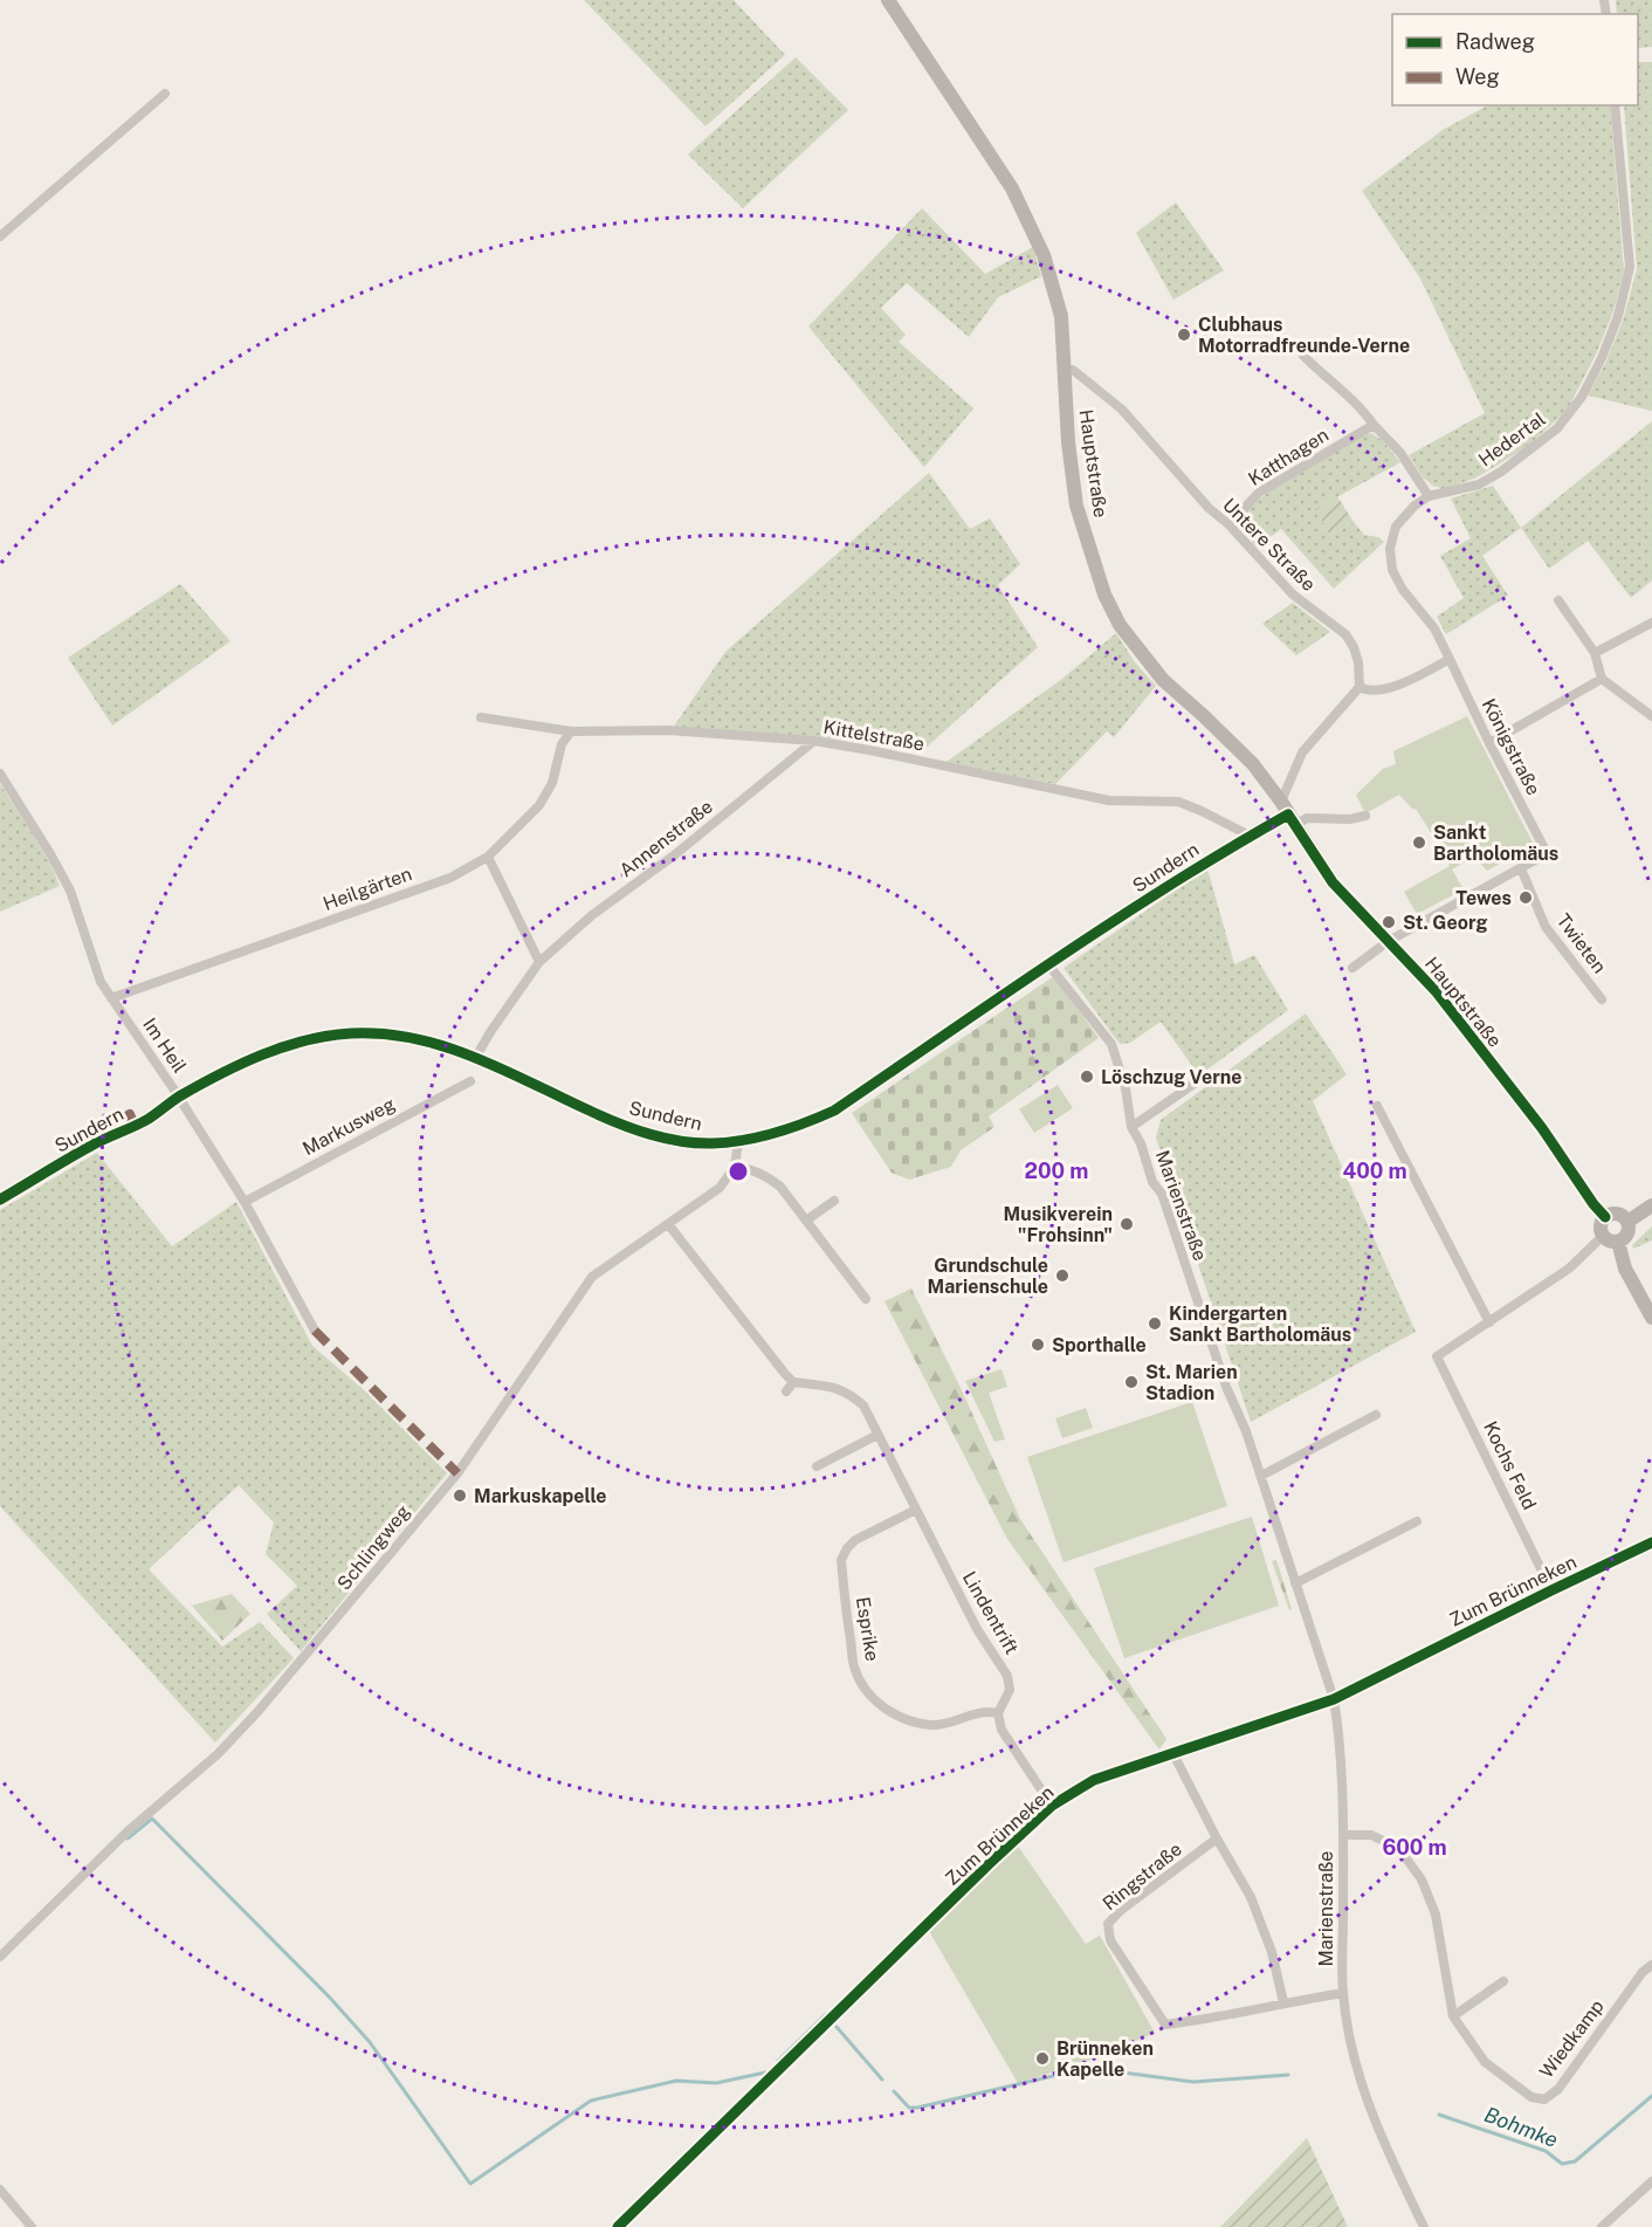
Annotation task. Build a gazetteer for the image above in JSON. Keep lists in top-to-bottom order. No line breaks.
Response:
{"streets":{"main road":["Hauptstraße","Sundern"],"street":["Hedertal","Katthagen","Untere Straße","Kittelstraße","Königstraße","Annenstraße","Heilgärten","Twieten","Im Heil","Markusweg","Marienstraße","Kochs Feld","Schlingweg","Zum Brünneken","Lindentrift","Esprike","Ringstraße","Wiedkamp"]},"crossings":[["Katthagen","Untere Straße"],["Hauptstraße","Untere Straße"],["Hauptstraße","Königstraße"],["Hauptstraße","Sundern"],["Kittelstraße","Annenstraße"],["Kittelstraße","Sundern"],["Kittelstraße","Heilgärten"],["Königstraße","Twieten"],["Annenstraße","Sundern"],["Sundern","Im Heil"],["Sundern","Marienstraße"],["Heilgärten","Im Heil"],["Im Heil","Markusweg"],["Marienstraße","Zum Brünneken"],["Marienstraße","Ringstraße"],["Marienstraße","Wiedkamp"],["Kochs Feld","Zum Brünneken"],["Lindentrift","Esprike"]],"water":["Bohmke"],"places":["Clubhaus Motorradfreunde-Verne","Sankt Bartholomäus","Tewes","St. Georg","Löschzug Verne","Musikverein \"Frohsinn\"","Grundschule Marienschule","Kindergarten Sankt Bartholomäus","Sporthalle","St. Marien Stadion","Markuskapelle","Brünneken Kapelle"],"legend":["Radweg","Weg"],"rings":["200 m","400 m","600 m"]}
